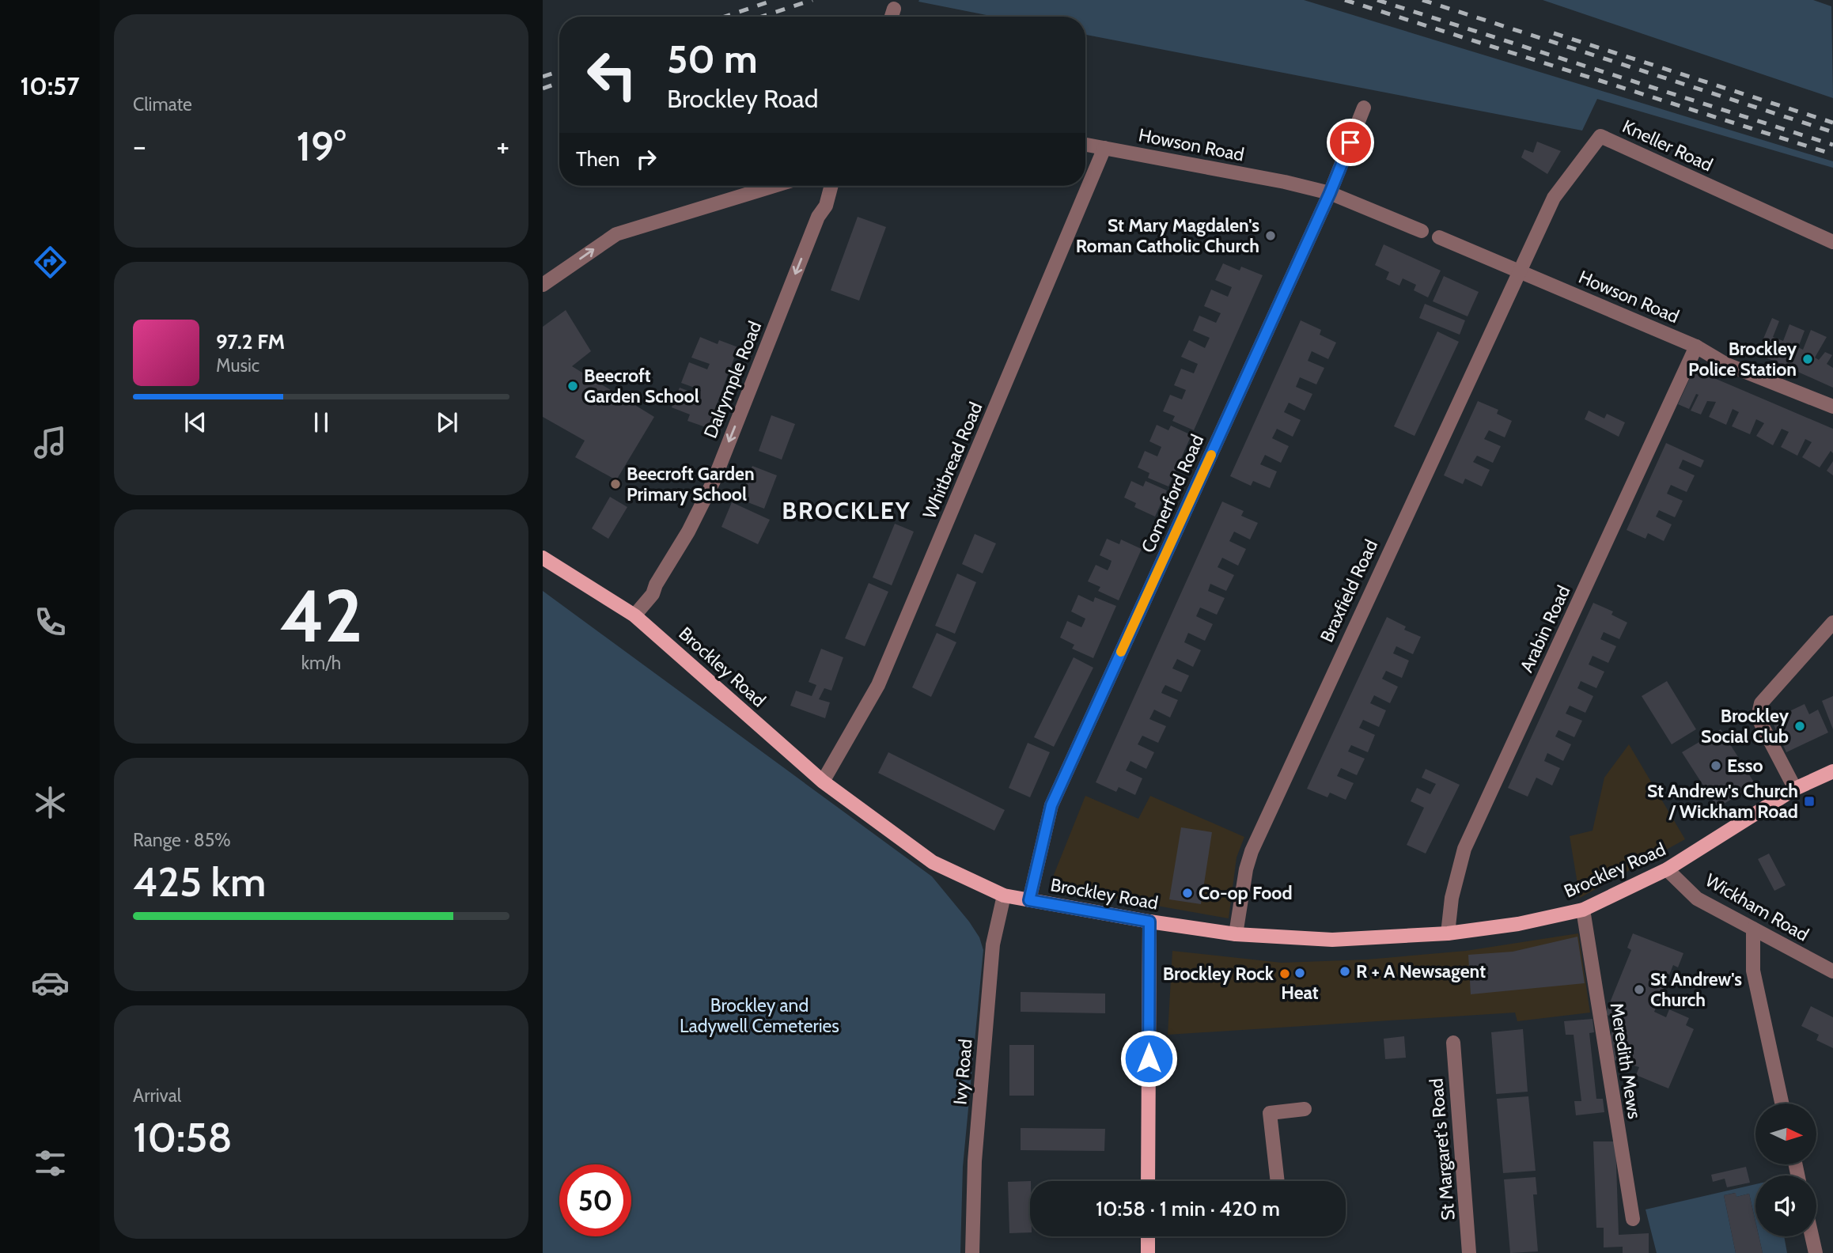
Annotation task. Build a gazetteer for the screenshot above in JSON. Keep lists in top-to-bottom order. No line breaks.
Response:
{"streets":{"main road":["Brockley Road"],"street":["Howson Road","Kneller Road","Dalrymple Road","Whitbread Road","Comerford Road","Braxfield Road","Arabin Road","Wickham Road","Meredith Mews","Ivy Road","St Margaret's Road"]},"crossings":[["Howson Road","Kneller Road"],["Howson Road","Whitbread Road"],["Howson Road","Comerford Road"],["Howson Road","Braxfield Road"],["Howson Road","Arabin Road"],["Kneller Road","Braxfield Road"],["Dalrymple Road","Brockley Road"],["Whitbread Road","Brockley Road"],["Comerford Road","Brockley Road"],["Braxfield Road","Brockley Road"],["Arabin Road","Brockley Road"],["Brockley Road","Wickham Road"],["Brockley Road","Meredith Mews"],["Brockley Road","Ivy Road"]],"one_way":["Dalrymple Road"],"districts":["BROCKLEY"],"parks":["Brockley and Ladywell Cemeteries"],"places":{"other":["St Mary Magdalen's Roman Catholic Church","Brockley Police Station","Beecroft Garden School","Beecroft Garden Primary School","Brockley Social Club","Esso","Co-op Food","R + A Newsagent","Heat","Brockley Rock","St Andrew's Church"],"transit":["St Andrew's Church / Wickham Road"]},"north":"right","page":{"tabs":"10:57","tile":["Climate",["42","km/h"],["Range · 85%","425 km"],["Arrival","10:58"]],"turn":["50 m","Brockley Road"],"heat":["−","19°","+"],"then":"Then","song":["97.2 FM","Music"],"limit":"50","trip":"10:58 · 1 min · 420 m"}}
